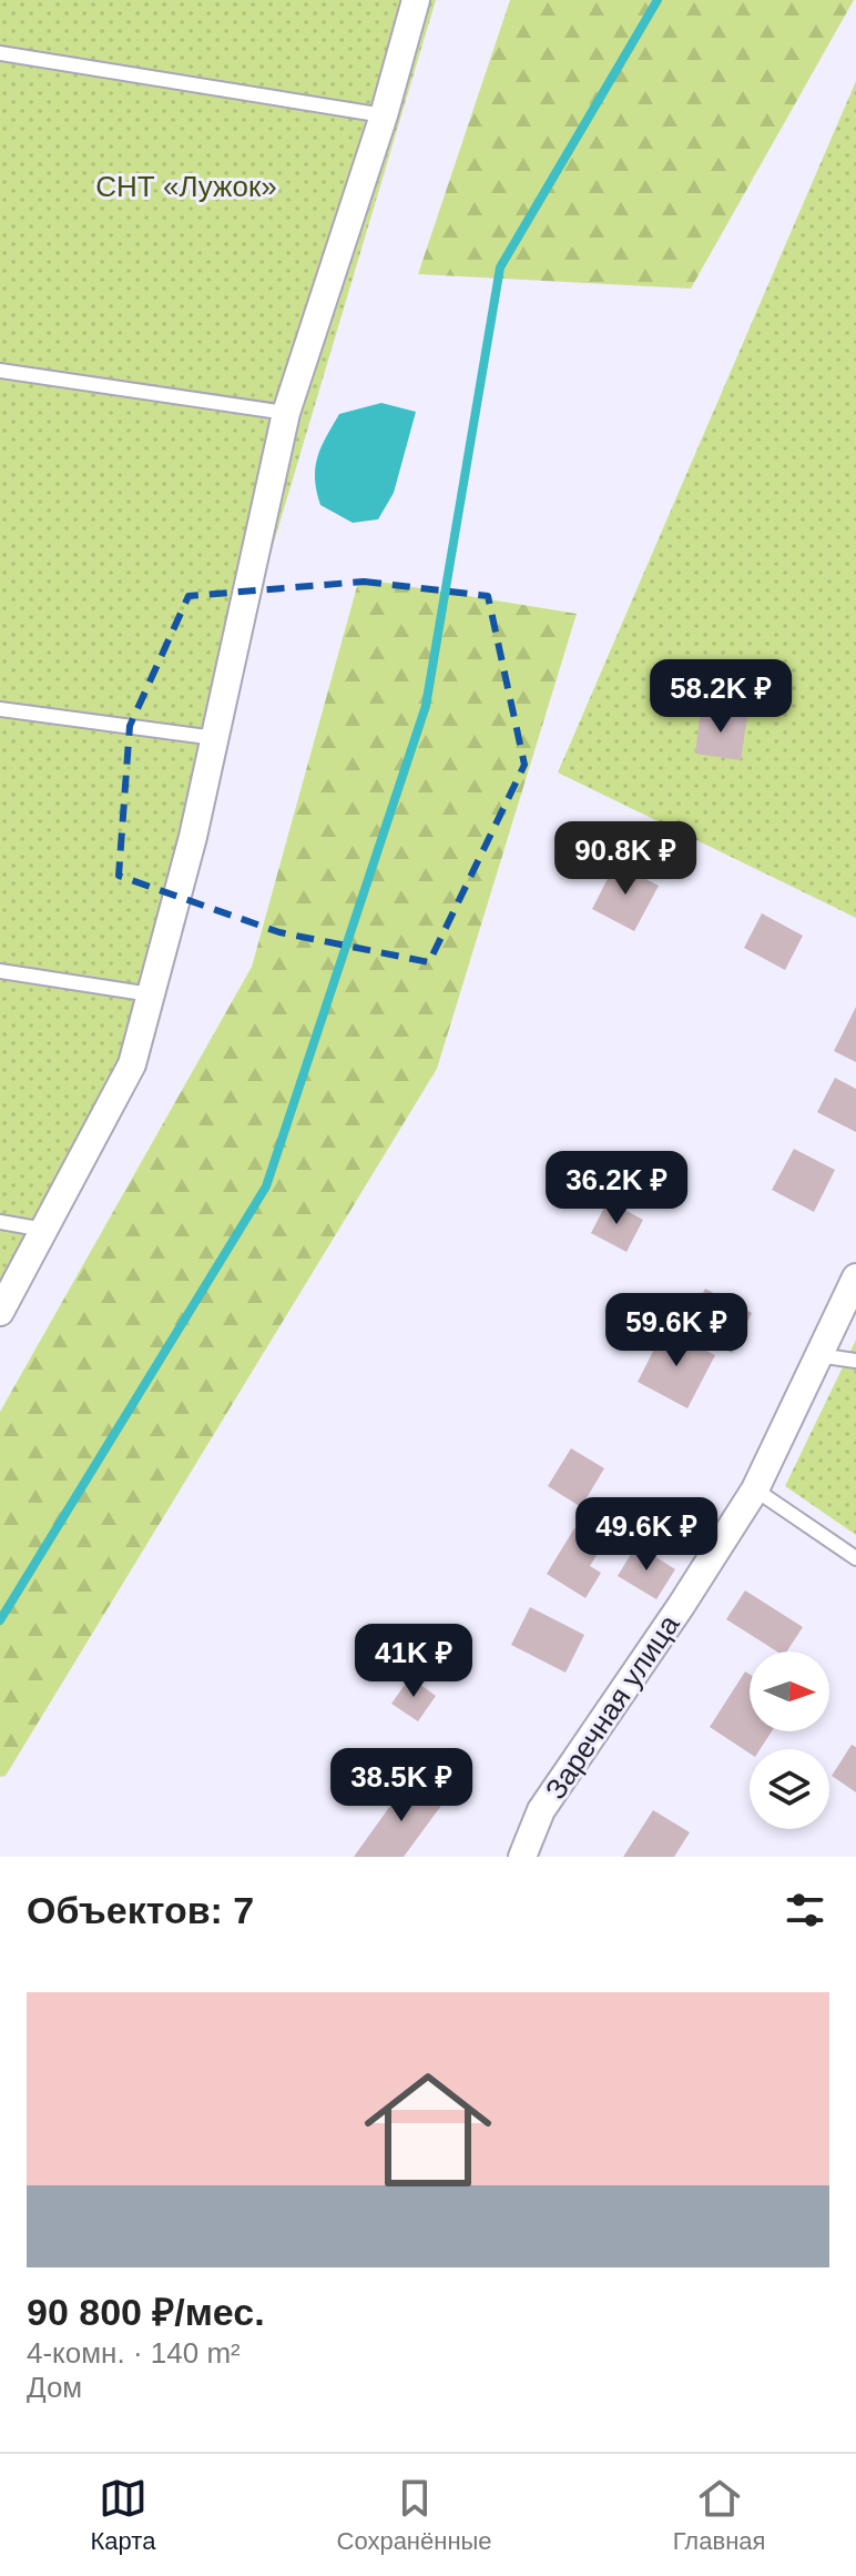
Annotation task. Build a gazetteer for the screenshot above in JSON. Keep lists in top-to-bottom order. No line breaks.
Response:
{"streets":{"street":["Заречная улица"]},"parks":["СНТ «Лужок»"],"north":"right","page":{"price":["58.2K ₽","90.8K ₽","36.2K ₽","59.6K ₽","49.6K ₽","41K ₽","38.5K ₽"],"heading":"Объектов: 7","list":[{"name":"90 800 ₽/мес.","note":"4-комн. · 140 m² · Дом"}],"tabs":["Карта","Сохранённые","Главная"]}}
